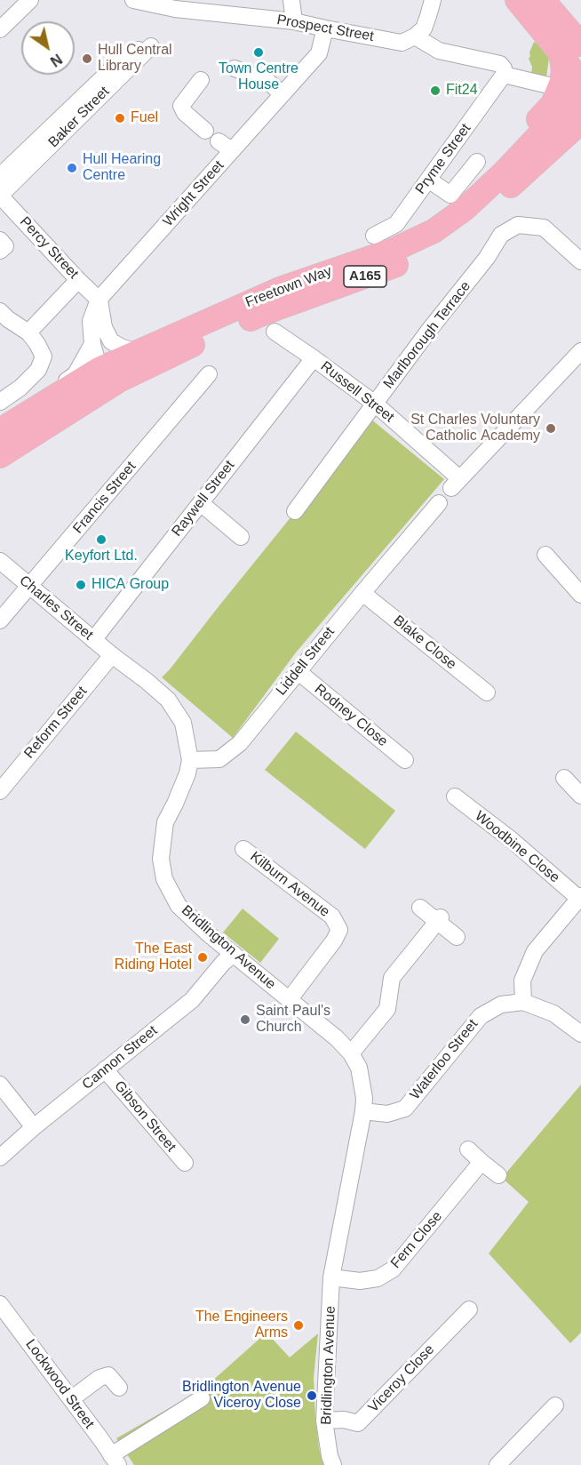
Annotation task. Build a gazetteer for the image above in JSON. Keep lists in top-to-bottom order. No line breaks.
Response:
{"streets":{"highway":["A165","Freetown Way"],"street":["Prospect Street","Baker Street","Pryme Street","Wright Street","Percy Street","Marlborough Terrace","Russell Street","Francis Street","Raywell Street","Charles Street","Blake Close","Liddell Street","Rodney Close","Reform Street","Woodbine Close","Kilburn Avenue","Bridlington Avenue","Cannon Street","Waterloo Street","Gibson Street","Fern Close","Viceroy Close","Lockwood Street"]},"crossings":[["Prospect Street","Wright Street"],["Baker Street","Percy Street"],["Wright Street","Percy Street"],["Wright Street","Freetown Way"],["Marlborough Terrace","Russell Street"],["Russell Street","Raywell Street"],["Francis Street","Charles Street"],["Raywell Street","Charles Street"],["Charles Street","Reform Street"],["Charles Street","Bridlington Avenue"],["Blake Close","Liddell Street"],["Liddell Street","Rodney Close"],["Liddell Street","Bridlington Avenue"],["Reform Street","Bridlington Avenue"],["Kilburn Avenue","Bridlington Avenue"],["Bridlington Avenue","Cannon Street"],["Bridlington Avenue","Waterloo Street"],["Bridlington Avenue","Fern Close"],["Bridlington Avenue","Viceroy Close"],["Cannon Street","Gibson Street"]],"places":["Town Centre House","Hull Central Library","Fit24","Fuel","Hull Hearing Centre","St Charles Voluntary Catholic Academy","Keyfort Ltd.","HICA Group","The East Riding Hotel","Saint Paul's Church","The Engineers Arms","Bridlington Avenue Viceroy Close"],"north":"bottom right"}
